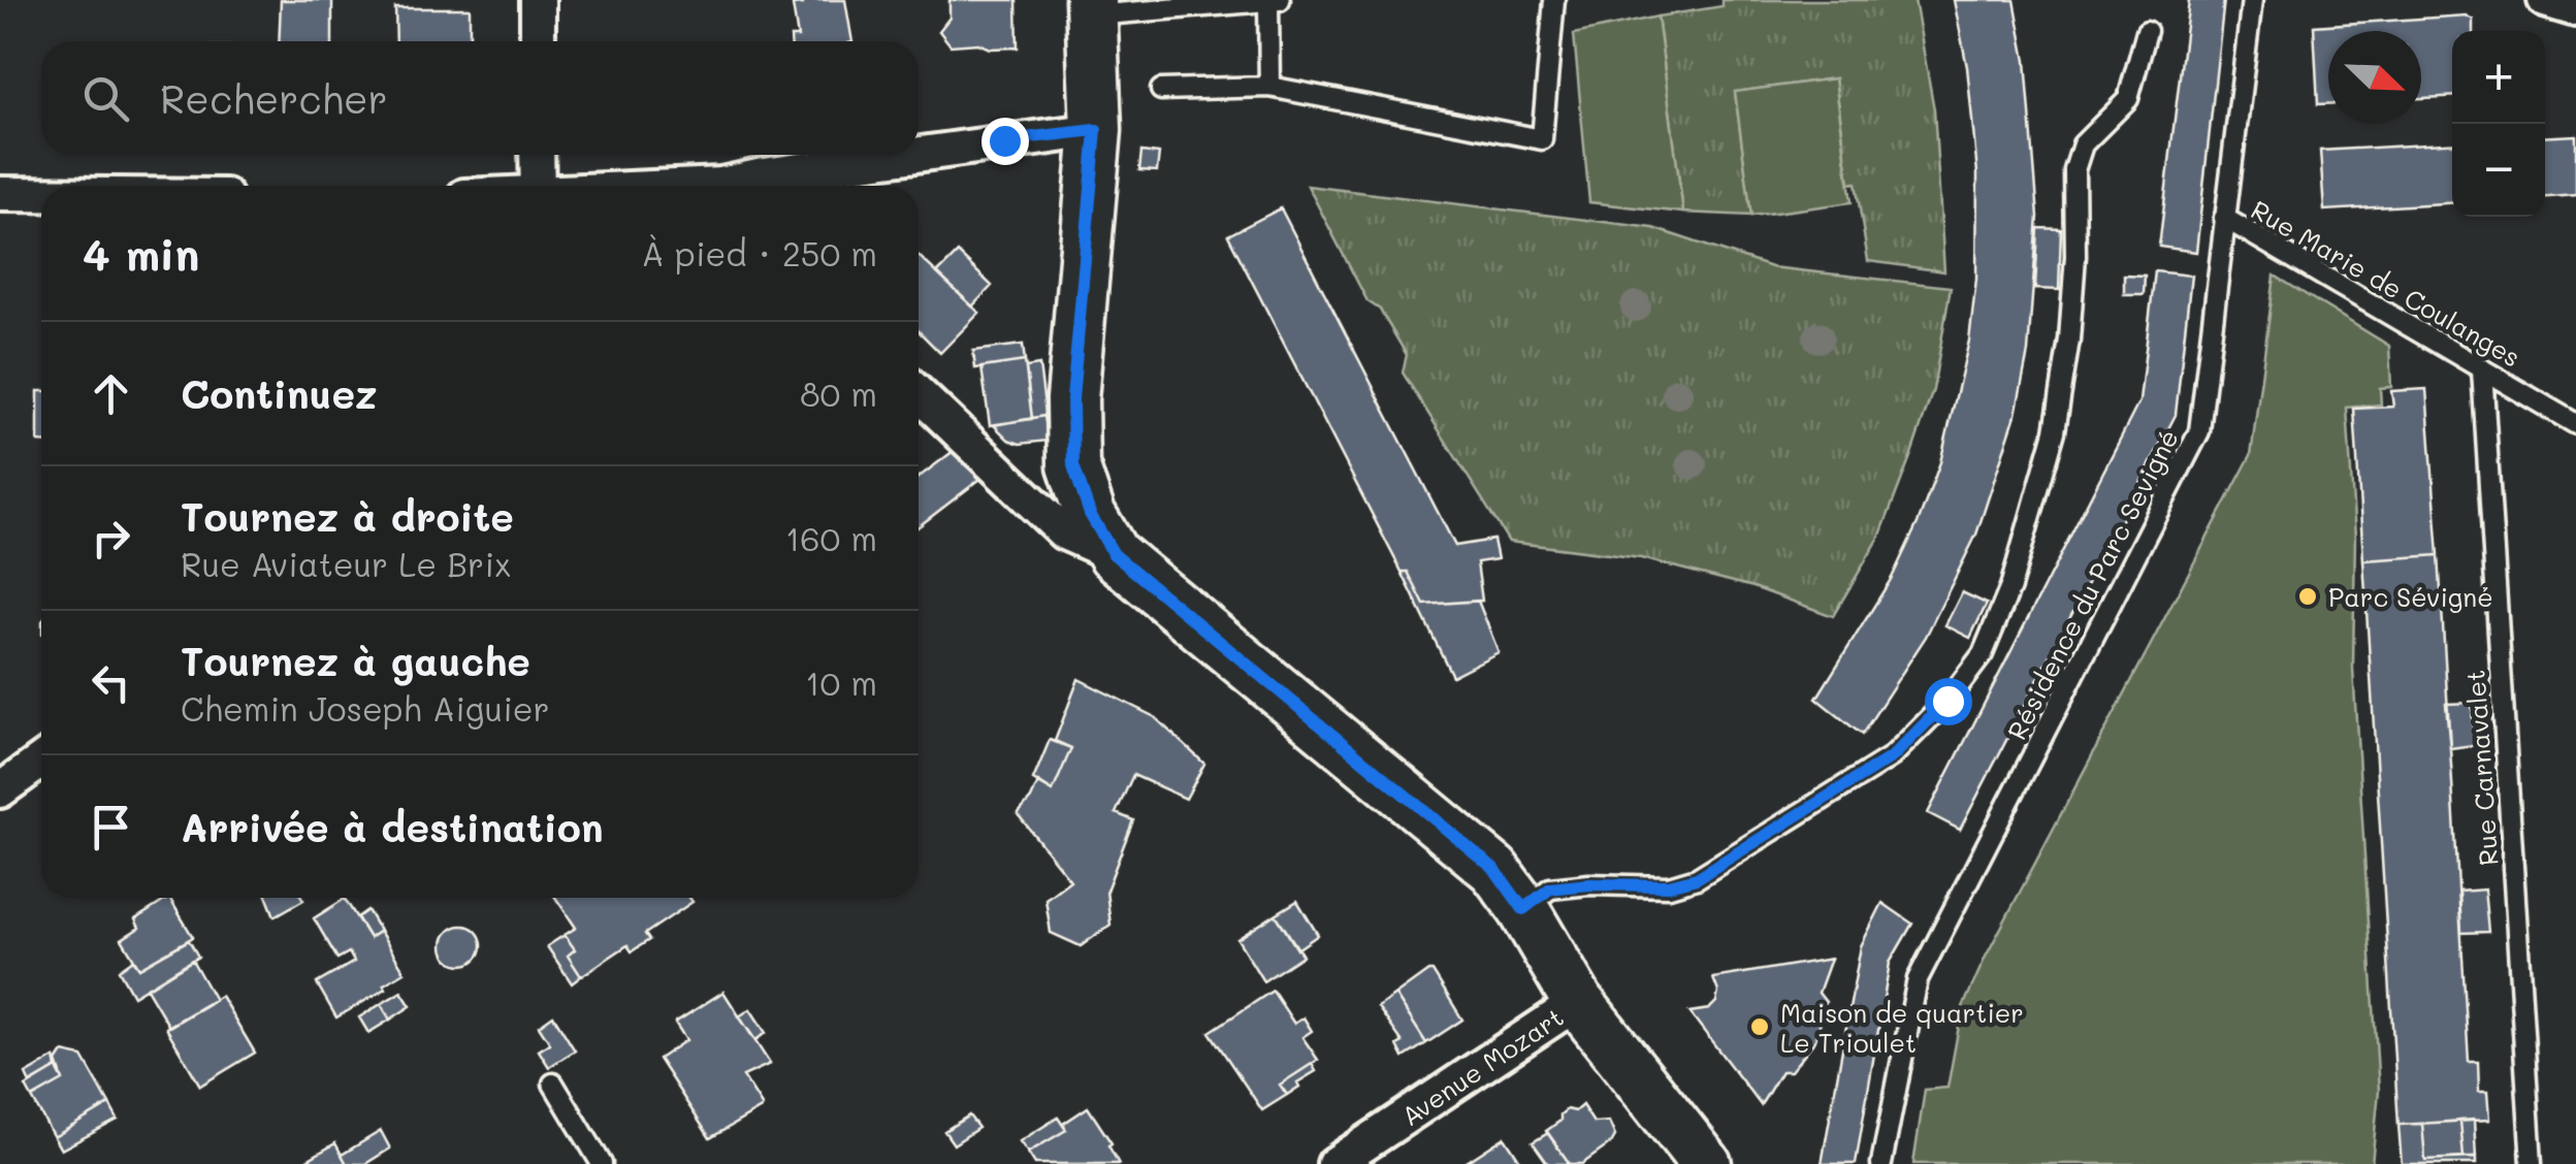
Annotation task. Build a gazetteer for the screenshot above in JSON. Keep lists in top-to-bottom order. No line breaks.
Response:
{"streets":{"street":["Avenue Mozart"],"lane":["Rue Marie de Coulanges","Résidence du Parc Sevigné","Rue Carnavalet"]},"crossings":[["Rue Marie de Coulanges","Résidence du Parc Sevigné"],["Rue Marie de Coulanges","Rue Carnavalet"]],"places":["Parc Sévigné","Maison de quartier Le Trioulet"],"north":"bottom right","page":{"map_buttons":["+","−"],"search":"Rechercher","heading":["4 min","À pied · 250 m"],"list":[["Continuez","80 m"],["Tournez à droite","Rue Aviateur Le Brix","160 m"],["Tournez à gauche","Chemin Joseph Aiguier","10 m"],"Arrivée à destination"]}}
